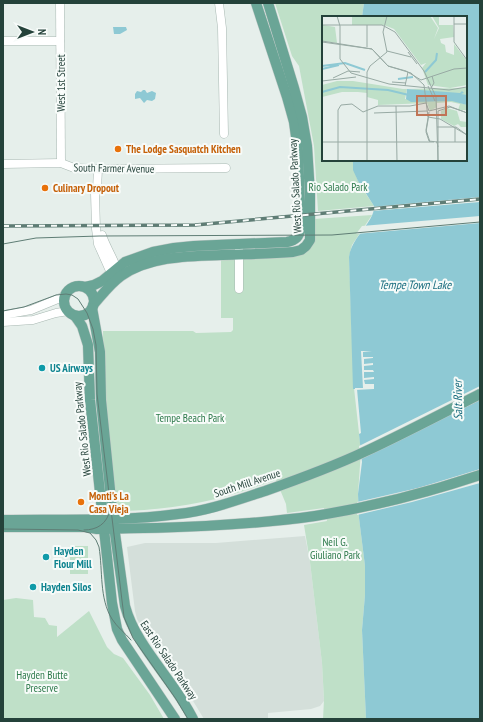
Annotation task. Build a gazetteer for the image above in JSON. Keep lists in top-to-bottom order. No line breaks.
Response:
{"streets":{"main road":["West Rio Salado Parkway","South Mill Avenue","East Rio Salado Parkway"],"street":["West 1st Street","South Farmer Avenue"]},"crossings":[["West 1st Street","South Farmer Avenue"],["West Rio Salado Parkway","South Mill Avenue"],["West Rio Salado Parkway","East Rio Salado Parkway"],["South Mill Avenue","East Rio Salado Parkway"]],"water":["Tempe Town Lake","Salt River"],"parks":["Rio Salado Park","Tempe Beach Park","Neil G. Giuliano Park","Hayden Butte Preserve"],"places":["The Lodge Sasquatch Kitchen","Culinary Dropout","US Airways","Monti's La Casa Vieja","Hayden Flour Mill","Hayden Silos"],"north":"right"}
